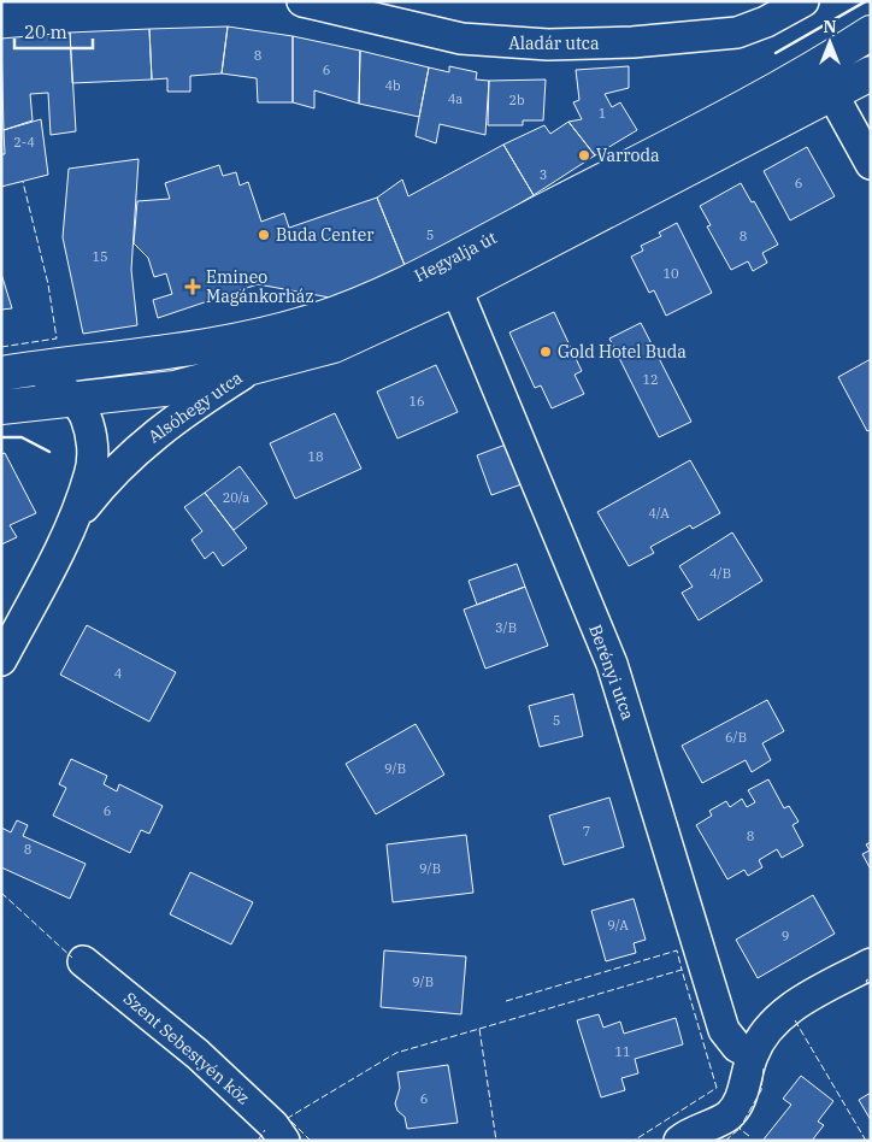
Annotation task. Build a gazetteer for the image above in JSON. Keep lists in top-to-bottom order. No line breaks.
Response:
{"streets":{"main road":["Hegyalja út"],"street":["Aladár utca","Alsóhegy utca","Berényi utca","Szent Sebestyén köz"]},"crossings":[["Hegyalja út","Alsóhegy utca"],["Hegyalja út","Berényi utca"]],"places":{"other":["Varroda","Buda Center","Gold Hotel Buda"],"health":["Emineo Magánkorház"]},"house_numbers":["8","6","4b","4a","2b","1","2-4","3","6","5","8","15","10","12","16","18","20/a","4/A","4/B","3/B","4","5","6/B","9/B","6","7","8","8","9/B","9/A","9","9/B","11","6"],"scale_bar":"20 m","north":"top"}
